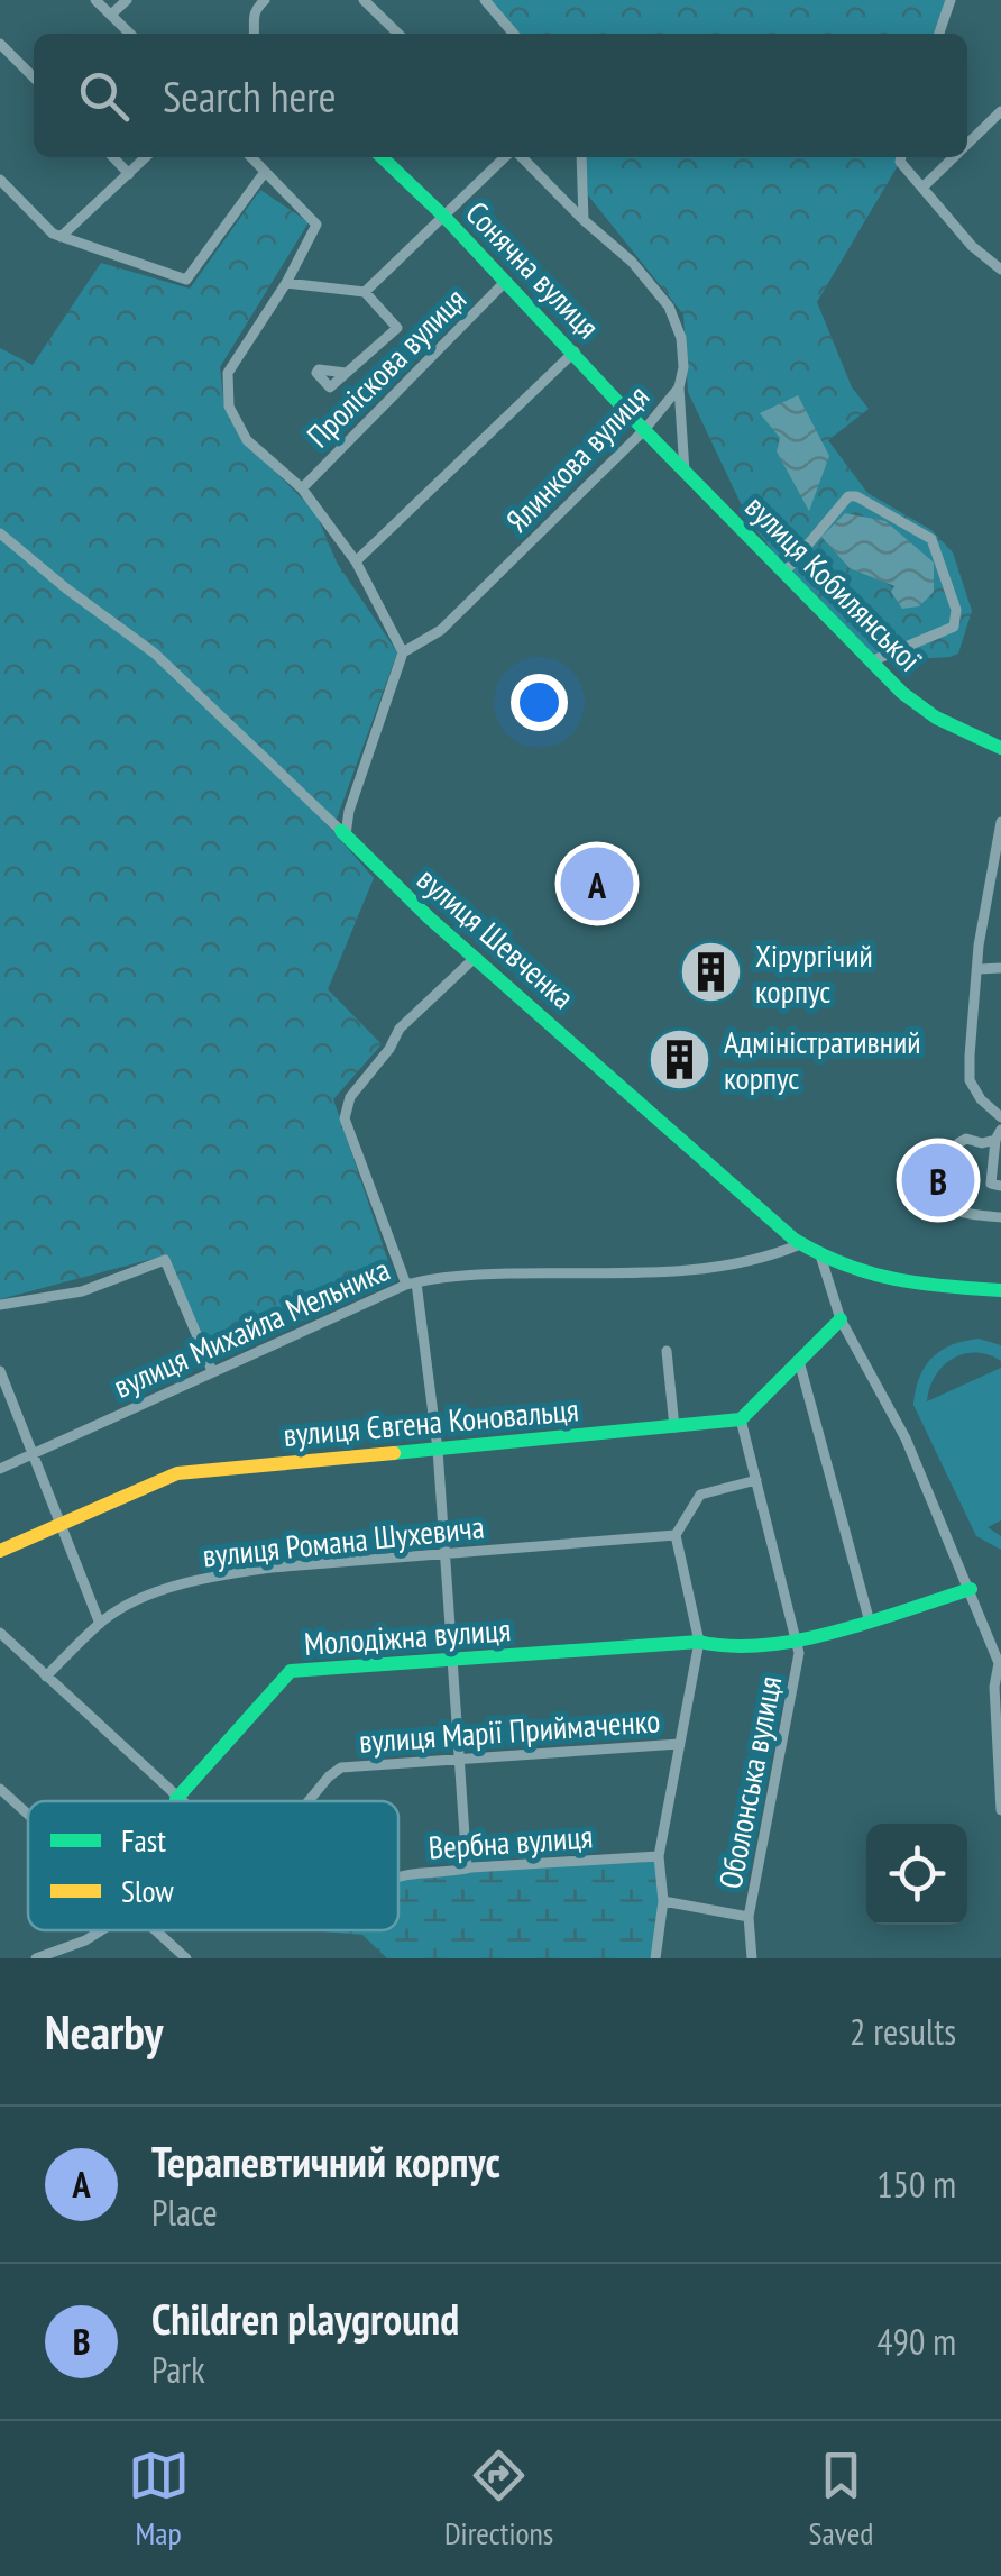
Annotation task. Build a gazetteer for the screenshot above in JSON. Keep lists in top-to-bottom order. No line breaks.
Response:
{"streets":{"street":["Сонячна вулиця","Проліскова вулиця","Ялинкова вулиця","вулиця Кобилянської","вулиця Шевченка","вулиця Михайла Мельника","вулиця Євгена Коновальця","вулиця Романа Шухевича","Молодіжна вулиця","вулиця Марії Приймаченко","Оболонська вулиця","Вербна вулиця"]},"crossings":[["Сонячна вулиця","Проліскова вулиця"],["Сонячна вулиця","Ялинкова вулиця"],["Сонячна вулиця","вулиця Кобилянської"],["Ялинкова вулиця","вулиця Кобилянської"],["вулиця Шевченка","вулиця Михайла Мельника"],["вулиця Євгена Коновальця","Оболонська вулиця"],["Молодіжна вулиця","Оболонська вулиця"]],"places":{"building":["Хірургічий корпус","Адміністративний корпус"]},"legend":["Fast","Slow"],"page":{"search":"Search here","pins":["A","B"],"heading":["Nearby","2 results"],"list":[{"mark":"A","name":"Терапевтичний корпус","note":"Place","value":"150 m"},{"mark":"B","name":"Children playground","note":"Park","value":"490 m"}],"nav":["Map","Directions","Saved"]}}
